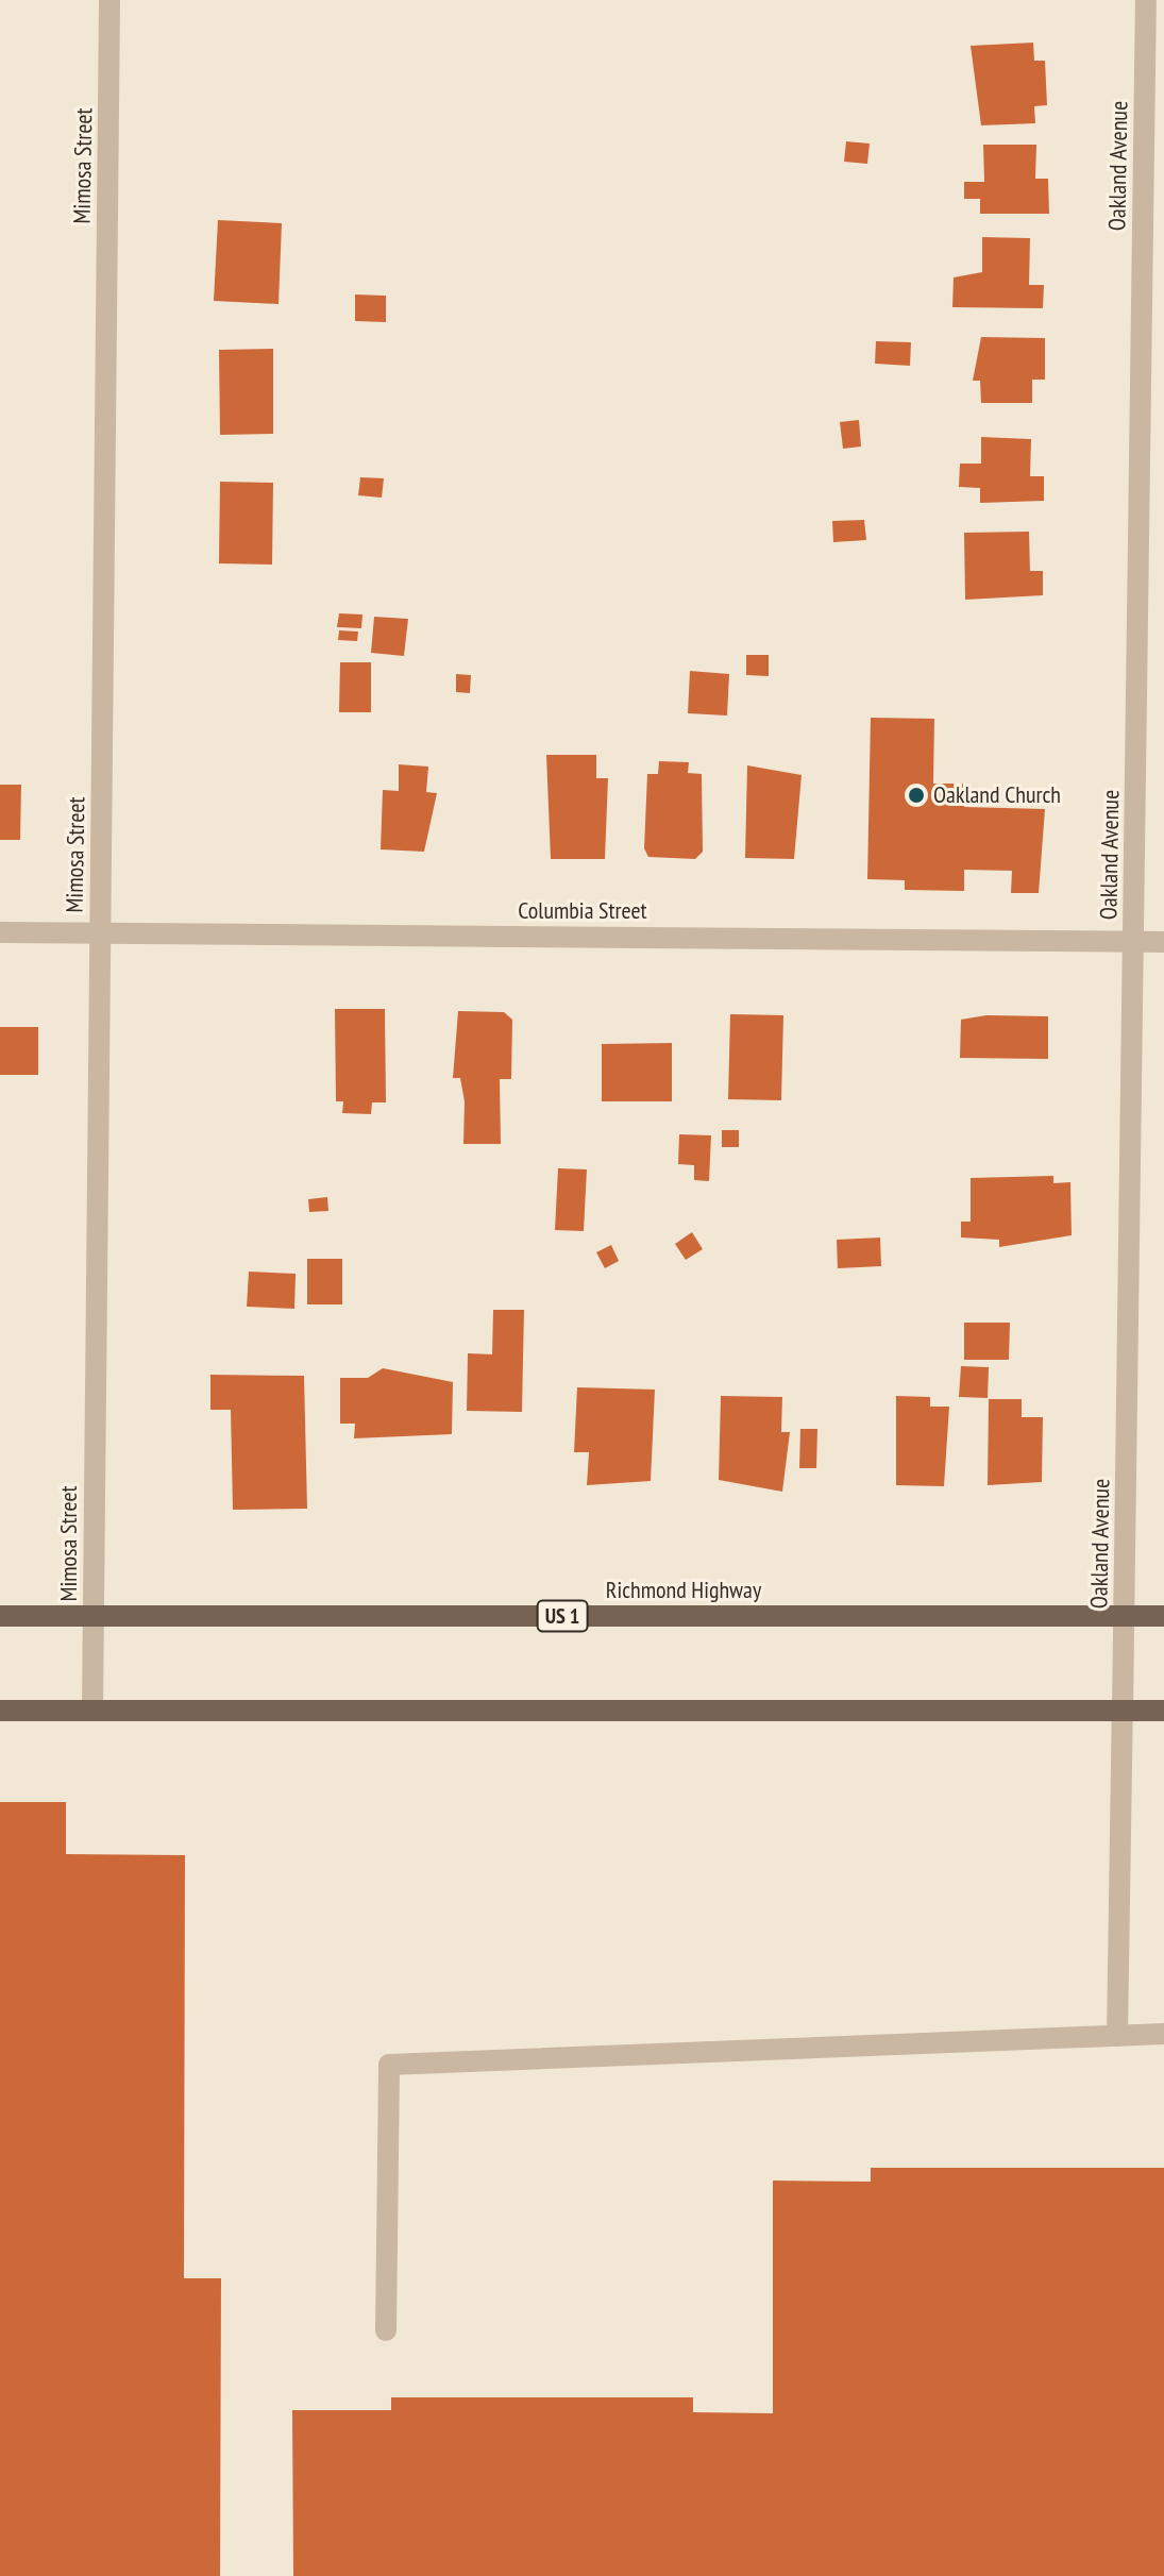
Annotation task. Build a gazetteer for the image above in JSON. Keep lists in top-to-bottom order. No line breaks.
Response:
{"streets":{"main road":["Richmond Highway","US 1"],"street":["Mimosa Street","Oakland Avenue","Columbia Street"]},"crossings":[["Mimosa Street","Columbia Street"],["Mimosa Street","Richmond Highway"],["Oakland Avenue","Columbia Street"],["Oakland Avenue","Richmond Highway"]],"places":["Oakland Church"]}
